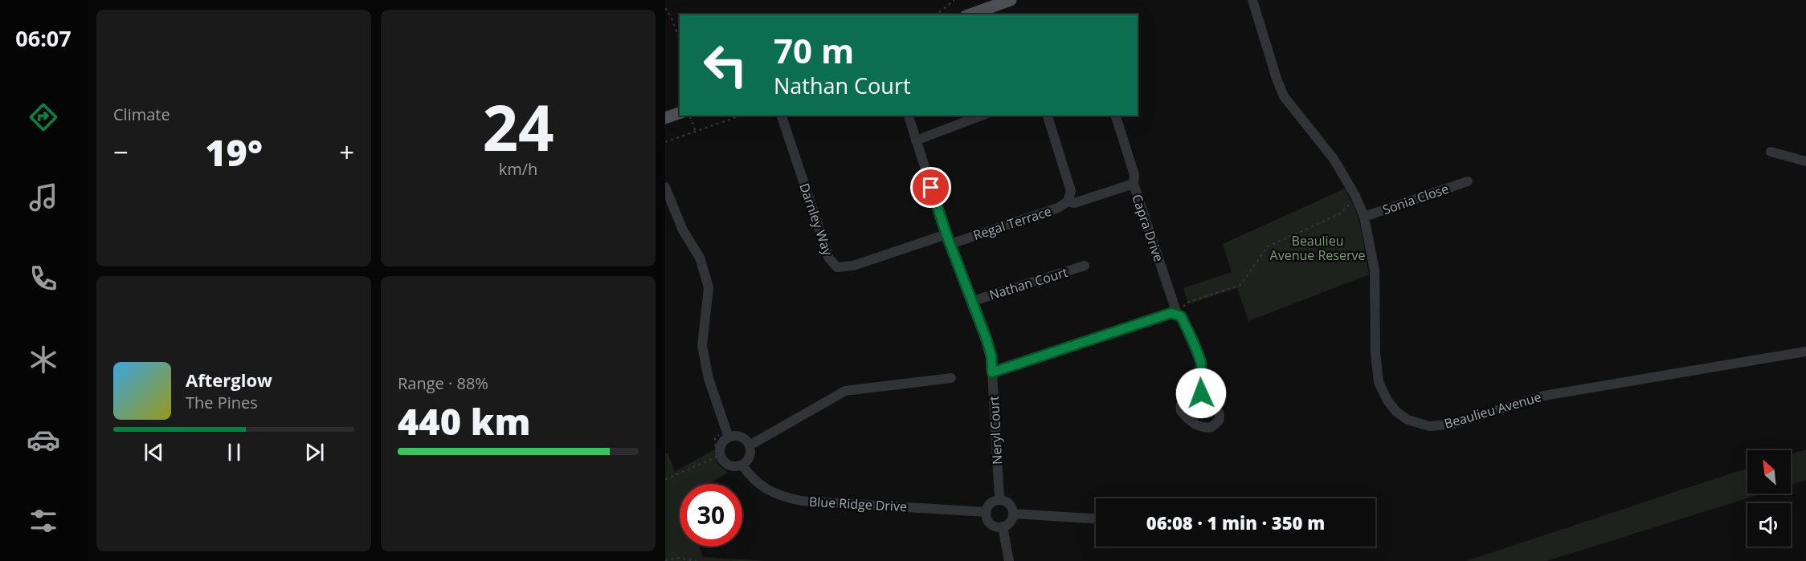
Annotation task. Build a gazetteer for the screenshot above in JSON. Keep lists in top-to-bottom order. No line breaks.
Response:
{"streets":{"street":["Sonia Close","Darnley Way","Regal Terrace","Capra Drive","Nathan Court","Beaulieu Avenue","Neryl Court","Blue Ridge Drive"]},"crossings":[["Sonia Close","Beaulieu Avenue"],["Darnley Way","Regal Terrace"],["Darnley Way","Neryl Court"],["Regal Terrace","Neryl Court"],["Nathan Court","Neryl Court"],["Neryl Court","Blue Ridge Drive"]],"parks":["Beaulieu Avenue Reserve"],"north":"top left","page":{"tabs":"06:07","tile":["Climate",["24","km/h"],["Range · 88%","440 km"]],"turn":["70 m","Nathan Court"],"heat":["−","19°","+"],"song":["Afterglow","The Pines"],"limit":"30","trip":"06:08 · 1 min · 350 m"}}
